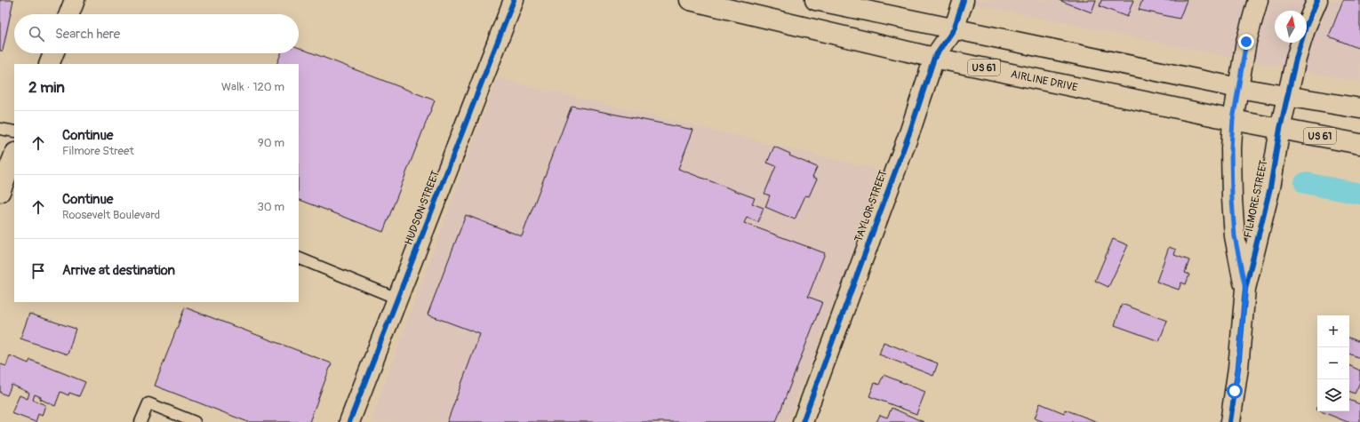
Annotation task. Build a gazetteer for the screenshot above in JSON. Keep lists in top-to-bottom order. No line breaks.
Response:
{"streets":{"main road":["US 61","AIRLINE DRIVE","FILMORE STREET","TAYLOR STREET","HUDSON STREET"]},"crossings":[["AIRLINE DRIVE","FILMORE STREET"],["AIRLINE DRIVE","TAYLOR STREET"]],"north":"top","page":{"search":"Search here","heading":["2 min","Walk · 120 m"],"list":[["Continue","Filmore Street","90 m"],["Continue","Roosevelt Boulevard","30 m"],"Arrive at destination"],"map_buttons":["+","−"]}}
